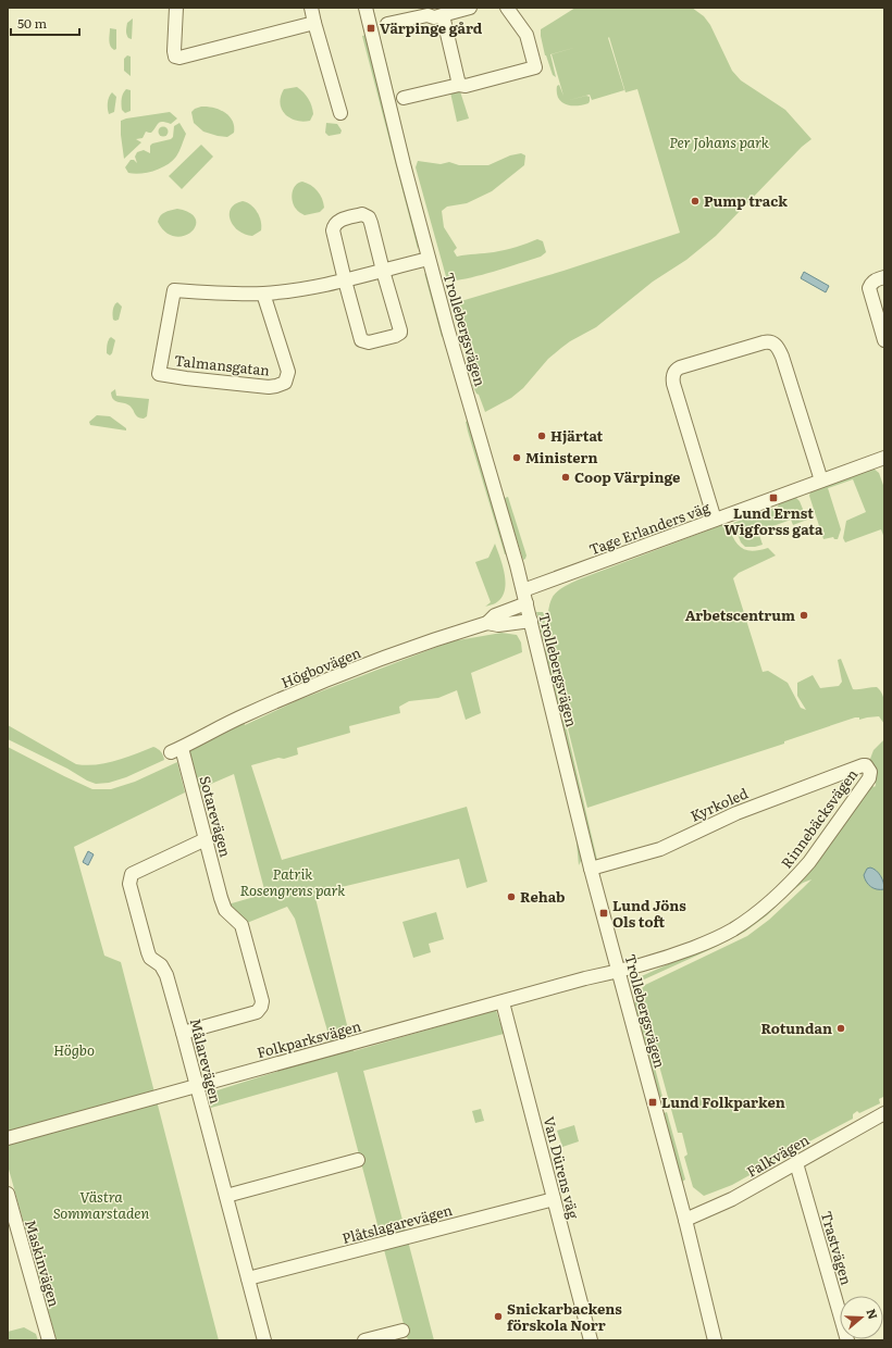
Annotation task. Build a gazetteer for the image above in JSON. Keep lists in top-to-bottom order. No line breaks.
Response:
{"streets":{"street":["Trollebergsvägen","Talmansgatan","Tage Erlanders väg","Högbovägen","Kyrkoled","Sotarevägen","Rinnebäcksvägen","Folkparksvägen","Målarevägen","Falkvägen","Van Dürens väg","Plåtslagarevägen","Trastvägen","Maskinvägen"]},"crossings":[["Trollebergsvägen","Talmansgatan"],["Trollebergsvägen","Tage Erlanders väg"],["Trollebergsvägen","Högbovägen"],["Trollebergsvägen","Kyrkoled"],["Trollebergsvägen","Rinnebäcksvägen"],["Trollebergsvägen","Folkparksvägen"],["Trollebergsvägen","Falkvägen"],["Högbovägen","Sotarevägen"],["Kyrkoled","Rinnebäcksvägen"],["Sotarevägen","Målarevägen"],["Rinnebäcksvägen","Folkparksvägen"],["Folkparksvägen","Målarevägen"],["Folkparksvägen","Van Dürens väg"],["Målarevägen","Plåtslagarevägen"],["Falkvägen","Trastvägen"],["Van Dürens väg","Plåtslagarevägen"]],"parks":["Per Johans park","Patrik Rosengrens park","Högbo","Västra Sommarstaden"],"places":{"transit":["Värpinge gård","Lund Ernst Wigforss gata","Lund Jöns Ols toft","Lund Folkparken"],"other":["Pump track","Hjärtat","Ministern","Coop Värpinge","Arbetscentrum","Rehab","Rotundan","Snickarbackens förskola Norr"]},"scale_bar":"50 m","north":"right"}
